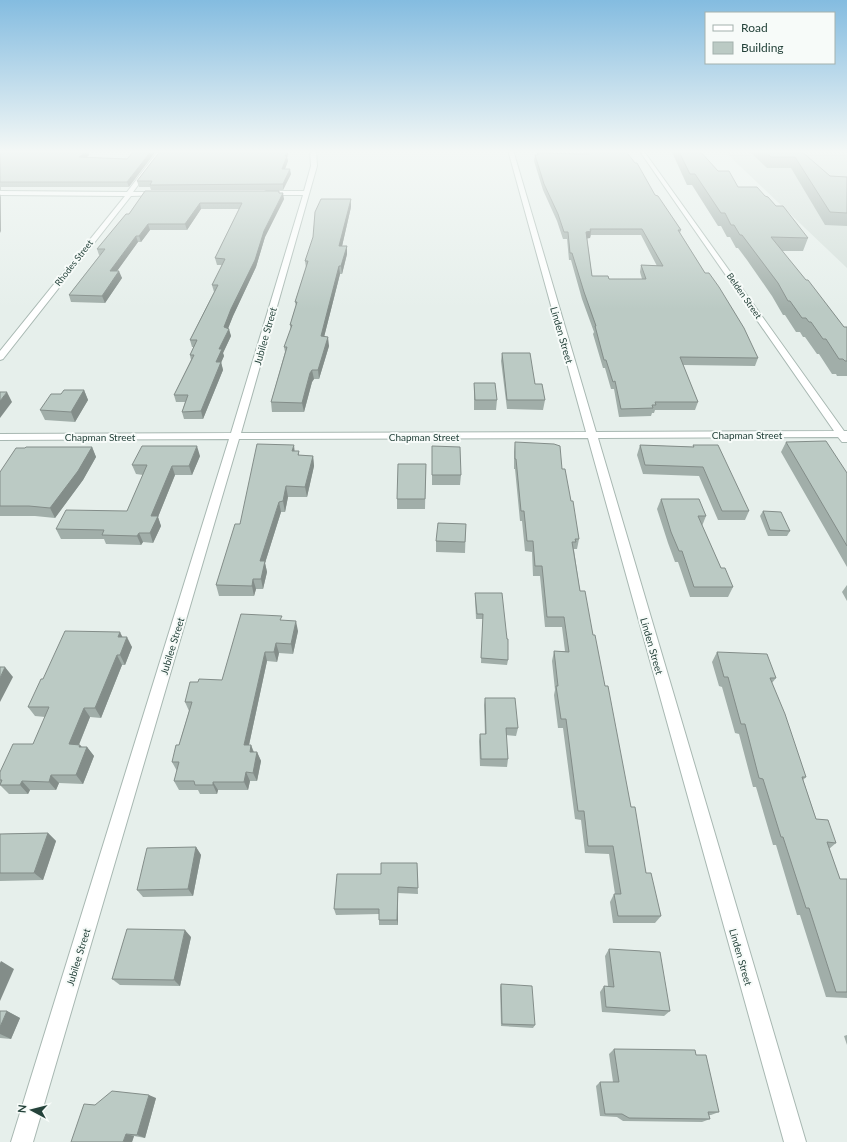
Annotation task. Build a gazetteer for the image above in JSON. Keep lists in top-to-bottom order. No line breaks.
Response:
{"streets":{"street":["Rhodes Street","Belden Street","Linden Street","Jubilee Street","Chapman Street"]},"crossings":[["Belden Street","Chapman Street"],["Linden Street","Chapman Street"],["Jubilee Street","Chapman Street"]],"legend":["Road","Building"],"north":"left"}
